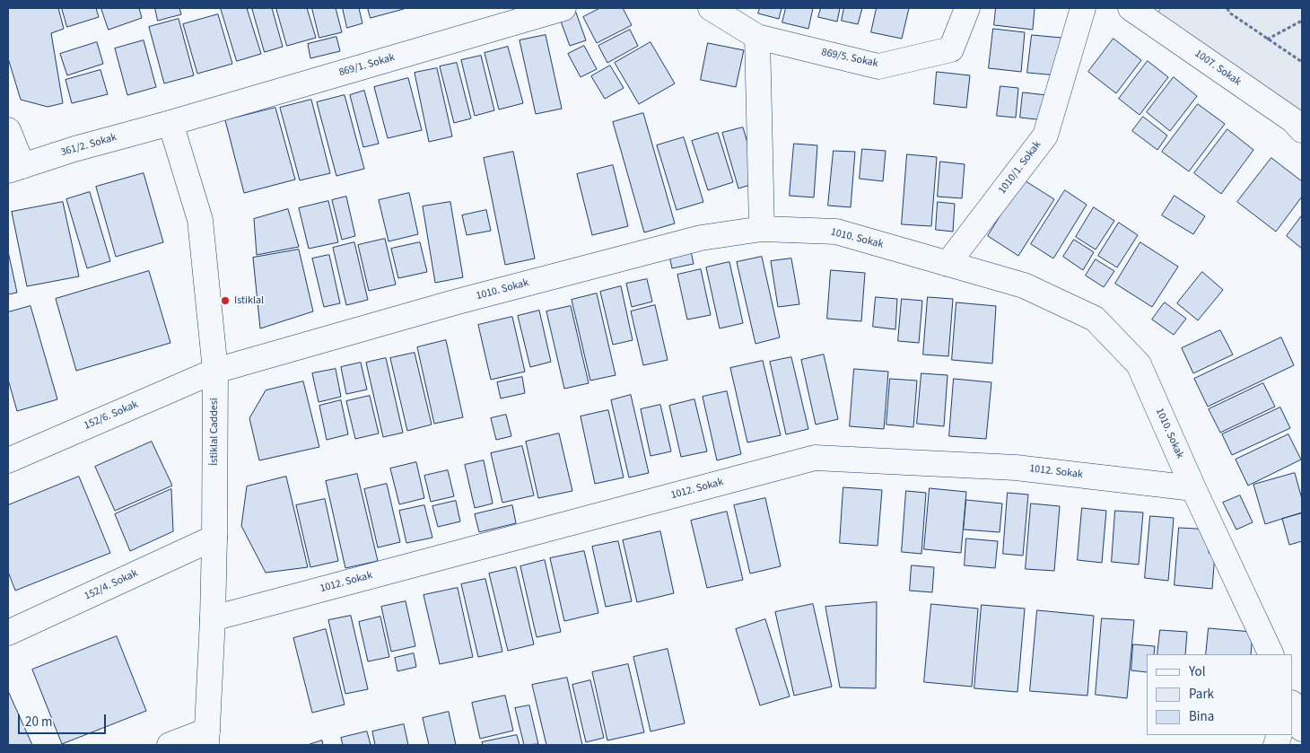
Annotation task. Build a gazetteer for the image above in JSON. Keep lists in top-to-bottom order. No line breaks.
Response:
{"streets":{"street":["869/5. Sokak","869/1. Sokak","1007. Sokak","361/2. Sokak","1010/1. Sokak","1010. Sokak","152/6. Sokak","İstiklal Caddesi","1012. Sokak","152/4. Sokak"]},"crossings":[["869/1. Sokak","361/2. Sokak"],["869/1. Sokak","İstiklal Caddesi"],["361/2. Sokak","İstiklal Caddesi"],["1010/1. Sokak","1010. Sokak"],["1010. Sokak","152/6. Sokak"],["1010. Sokak","İstiklal Caddesi"],["1010. Sokak","1012. Sokak"],["152/6. Sokak","İstiklal Caddesi"],["İstiklal Caddesi","1012. Sokak"],["İstiklal Caddesi","152/4. Sokak"]],"places":["Istiklal"],"legend":["Yol","Park","Bina"],"scale_bar":"20 m"}
